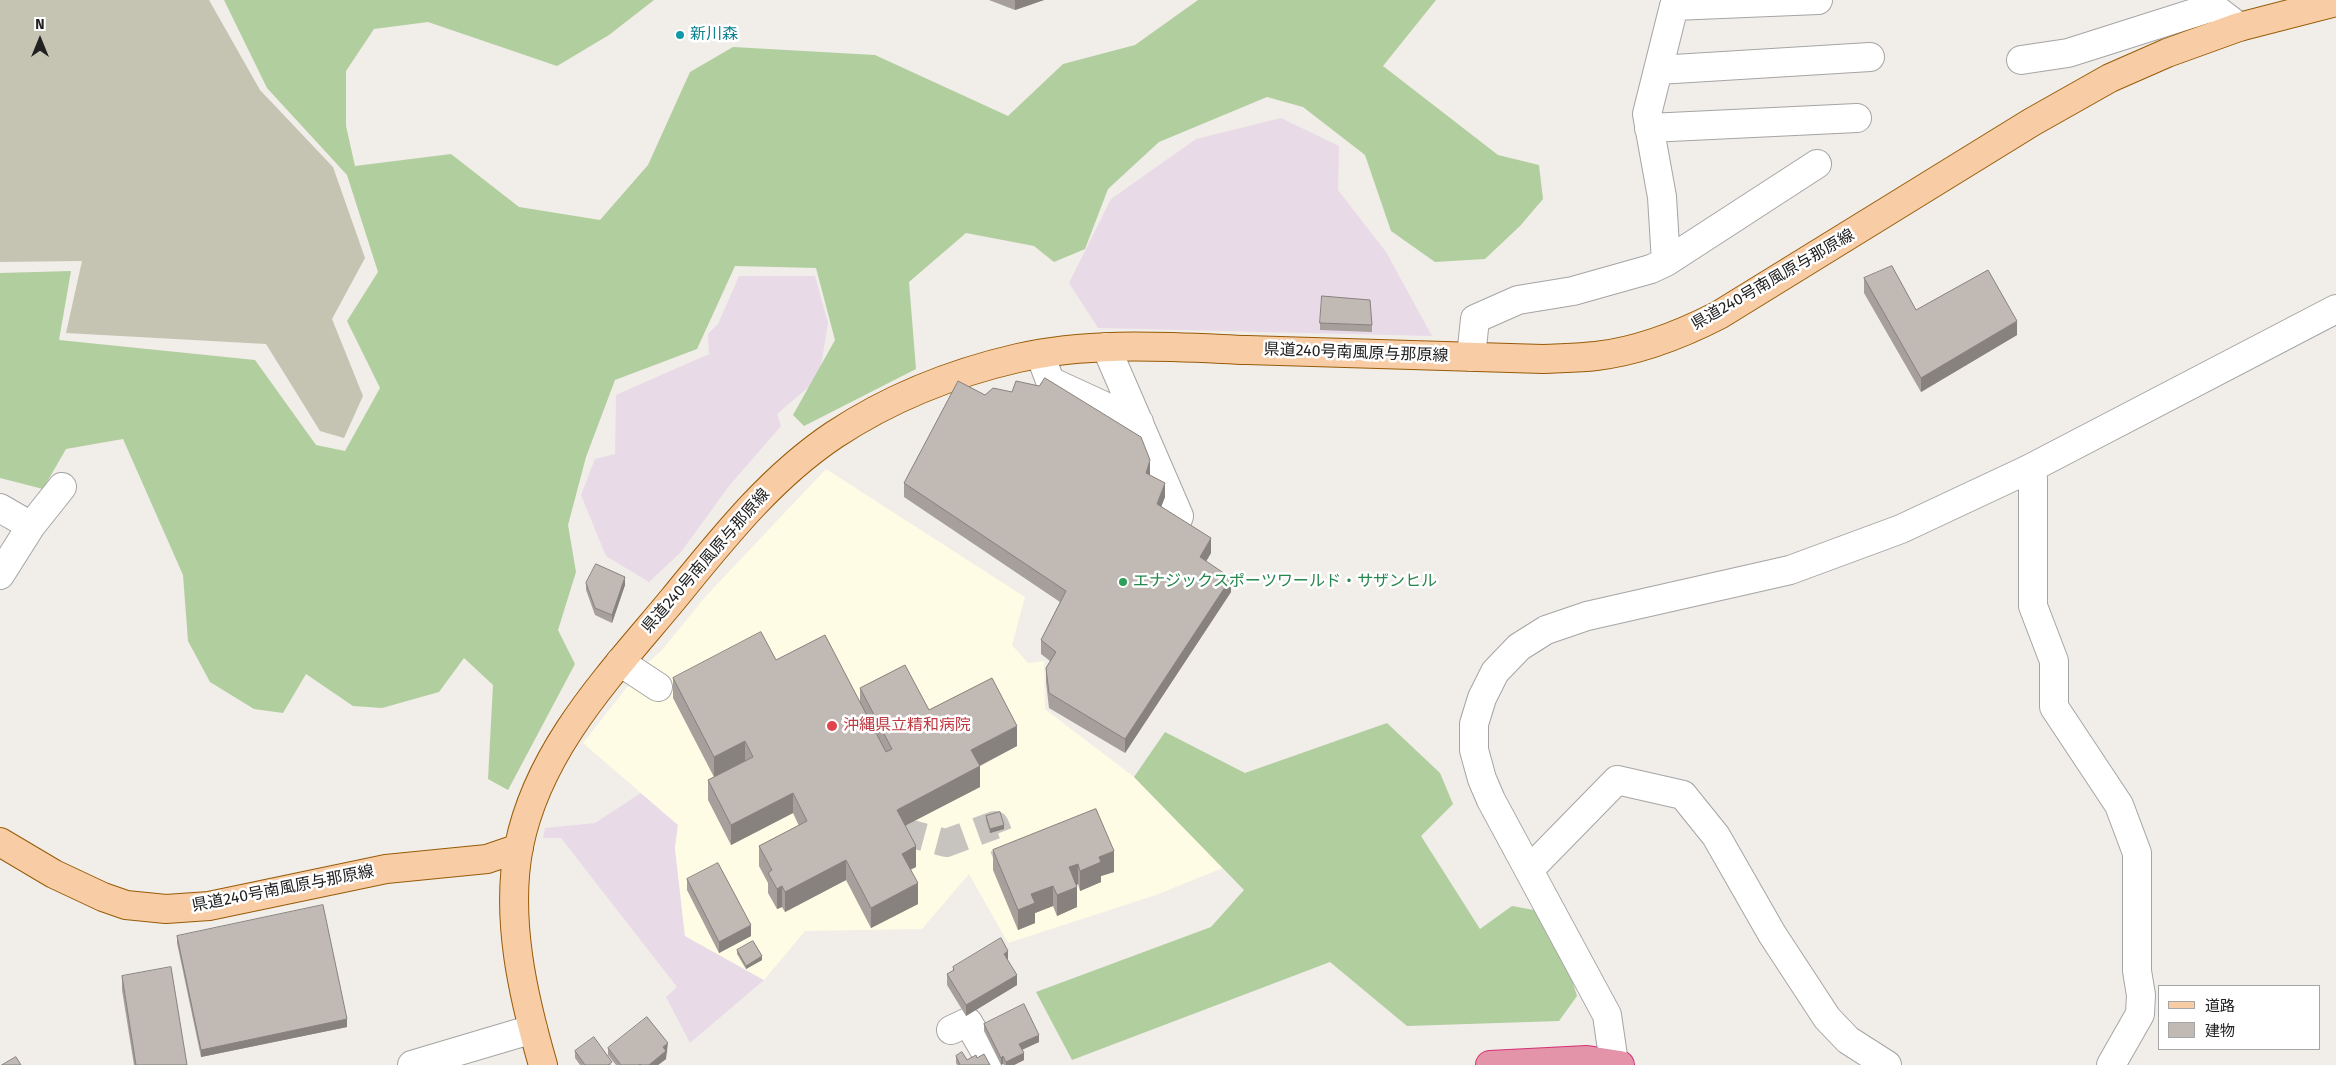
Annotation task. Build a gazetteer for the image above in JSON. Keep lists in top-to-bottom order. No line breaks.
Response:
{"streets":{"main road":["県道240号南風原与那原線"]},"places":["新川森","エナジックスポーツワールド・サザンヒル","沖縄県立精和病院"],"legend":["道路","建物"],"north":"top"}
